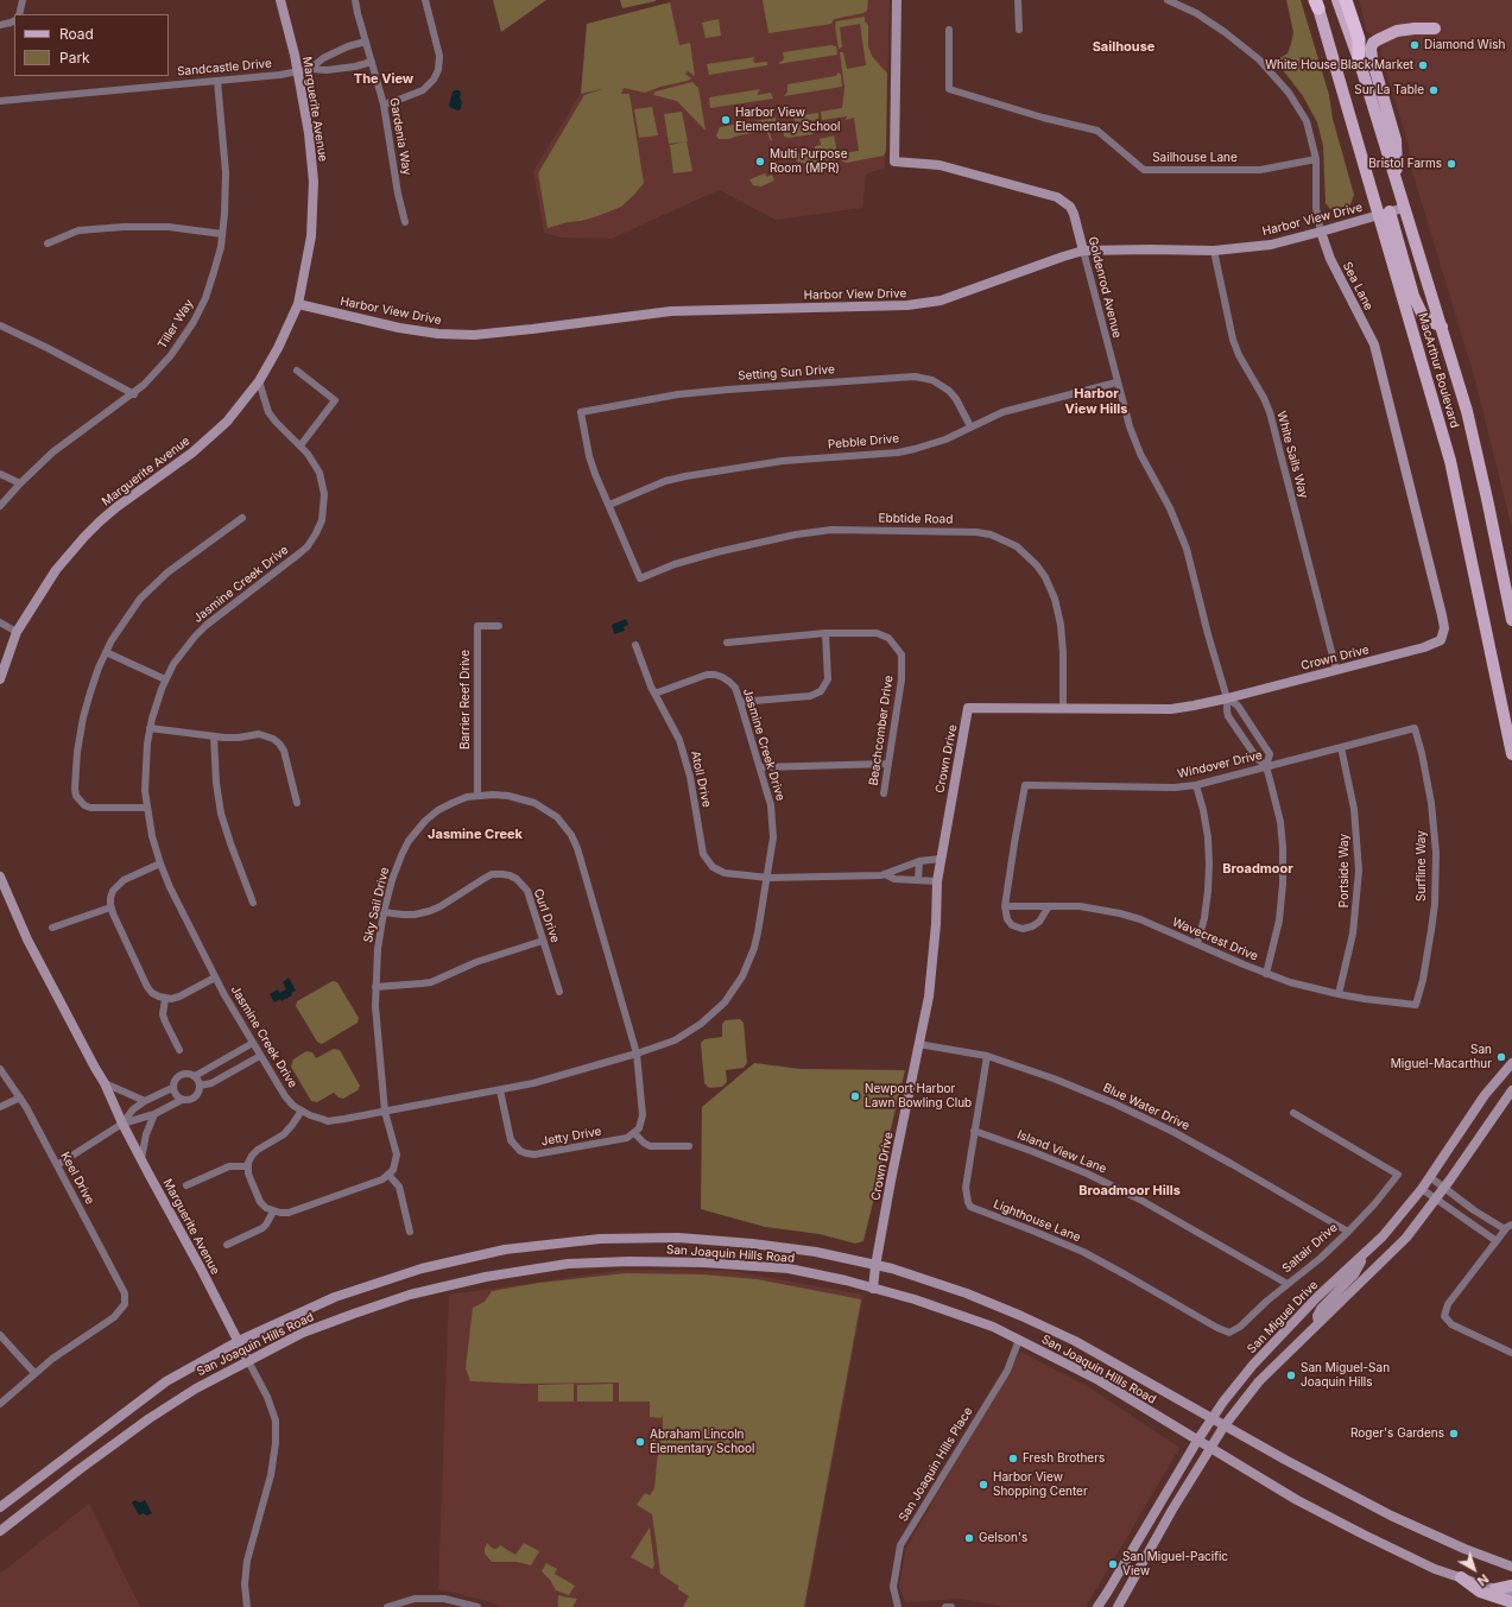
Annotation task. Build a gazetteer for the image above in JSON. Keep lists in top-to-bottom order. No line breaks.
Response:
{"streets":{"main road":["Marguerite Avenue","Harbor View Drive","Sea Lane","Goldenrod Avenue","MacArthur Boulevard","Crown Drive","San Joaquin Hills Road","San Miguel Drive"],"street":["Sandcastle Drive","Gardenia Way","Sailhouse Lane","Tiller Way","Setting Sun Drive","Pebble Drive","White Sails Way","Ebbtide Road","Jasmine Creek Drive","Barrier Reef Drive","Beachcomber Drive","Windover Drive","Atoll Drive","Surfline Way","Portside Way","Sky Sail Drive","Curl Drive","Wavecrest Drive","Blue Water Drive","Jetty Drive","Island View Lane","Keel Drive","Lighthouse Lane","Saltair Drive","San Joaquin Hills Place"]},"crossings":[["Sandcastle Drive","Marguerite Avenue"],["Sandcastle Drive","Gardenia Way"],["Sandcastle Drive","Tiller Way"],["Marguerite Avenue","Harbor View Drive"],["Marguerite Avenue","Jasmine Creek Drive"],["Marguerite Avenue","San Joaquin Hills Road"],["Sailhouse Lane","Sea Lane"],["Harbor View Drive","Sea Lane"],["Harbor View Drive","Goldenrod Avenue"],["Harbor View Drive","MacArthur Boulevard"],["Harbor View Drive","White Sails Way"],["Sea Lane","Crown Drive"],["Goldenrod Avenue","Pebble Drive"],["Goldenrod Avenue","Crown Drive"],["Goldenrod Avenue","Windover Drive"],["Goldenrod Avenue","Wavecrest Drive"],["Setting Sun Drive","Pebble Drive"],["Setting Sun Drive","Ebbtide Road"],["Pebble Drive","Ebbtide Road"],["White Sails Way","Crown Drive"],["Ebbtide Road","Crown Drive"],["Jasmine Creek Drive","Atoll Drive"],["Jasmine Creek Drive","Sky Sail Drive"],["Jasmine Creek Drive","Jetty Drive"],["Crown Drive","Blue Water Drive"],["Crown Drive","San Joaquin Hills Road"],["Barrier Reef Drive","Sky Sail Drive"],["Windover Drive","Surfline Way"],["Windover Drive","Portside Way"],["Windover Drive","Wavecrest Drive"],["Surfline Way","Wavecrest Drive"],["Portside Way","Wavecrest Drive"],["Sky Sail Drive","Curl Drive"],["Blue Water Drive","Lighthouse Lane"],["Blue Water Drive","Saltair Drive"],["Island View Lane","Lighthouse Lane"],["Island View Lane","Saltair Drive"],["Lighthouse Lane","Saltair Drive"],["San Joaquin Hills Road","San Miguel Drive"],["San Joaquin Hills Road","San Joaquin Hills Place"]],"districts":["Sailhouse","The View","Harbor View Hills","Jasmine Creek","Broadmoor","Broadmoor Hills"],"places":["Diamond Wish","White House Black Market","Sur La Table","Harbor View Elementary School","Multi Purpose Room (MPR)","Bristol Farms","San Miguel-Macarthur","Newport Harbor Lawn Bowling Club","San Miguel-San Joaquin Hills","Roger's Gardens","Abraham Lincoln Elementary School","Fresh Brothers","Harbor View Shopping Center","Gelson's","San Miguel-Pacific View"],"legend":["Road","Park"],"north":"bottom right"}
